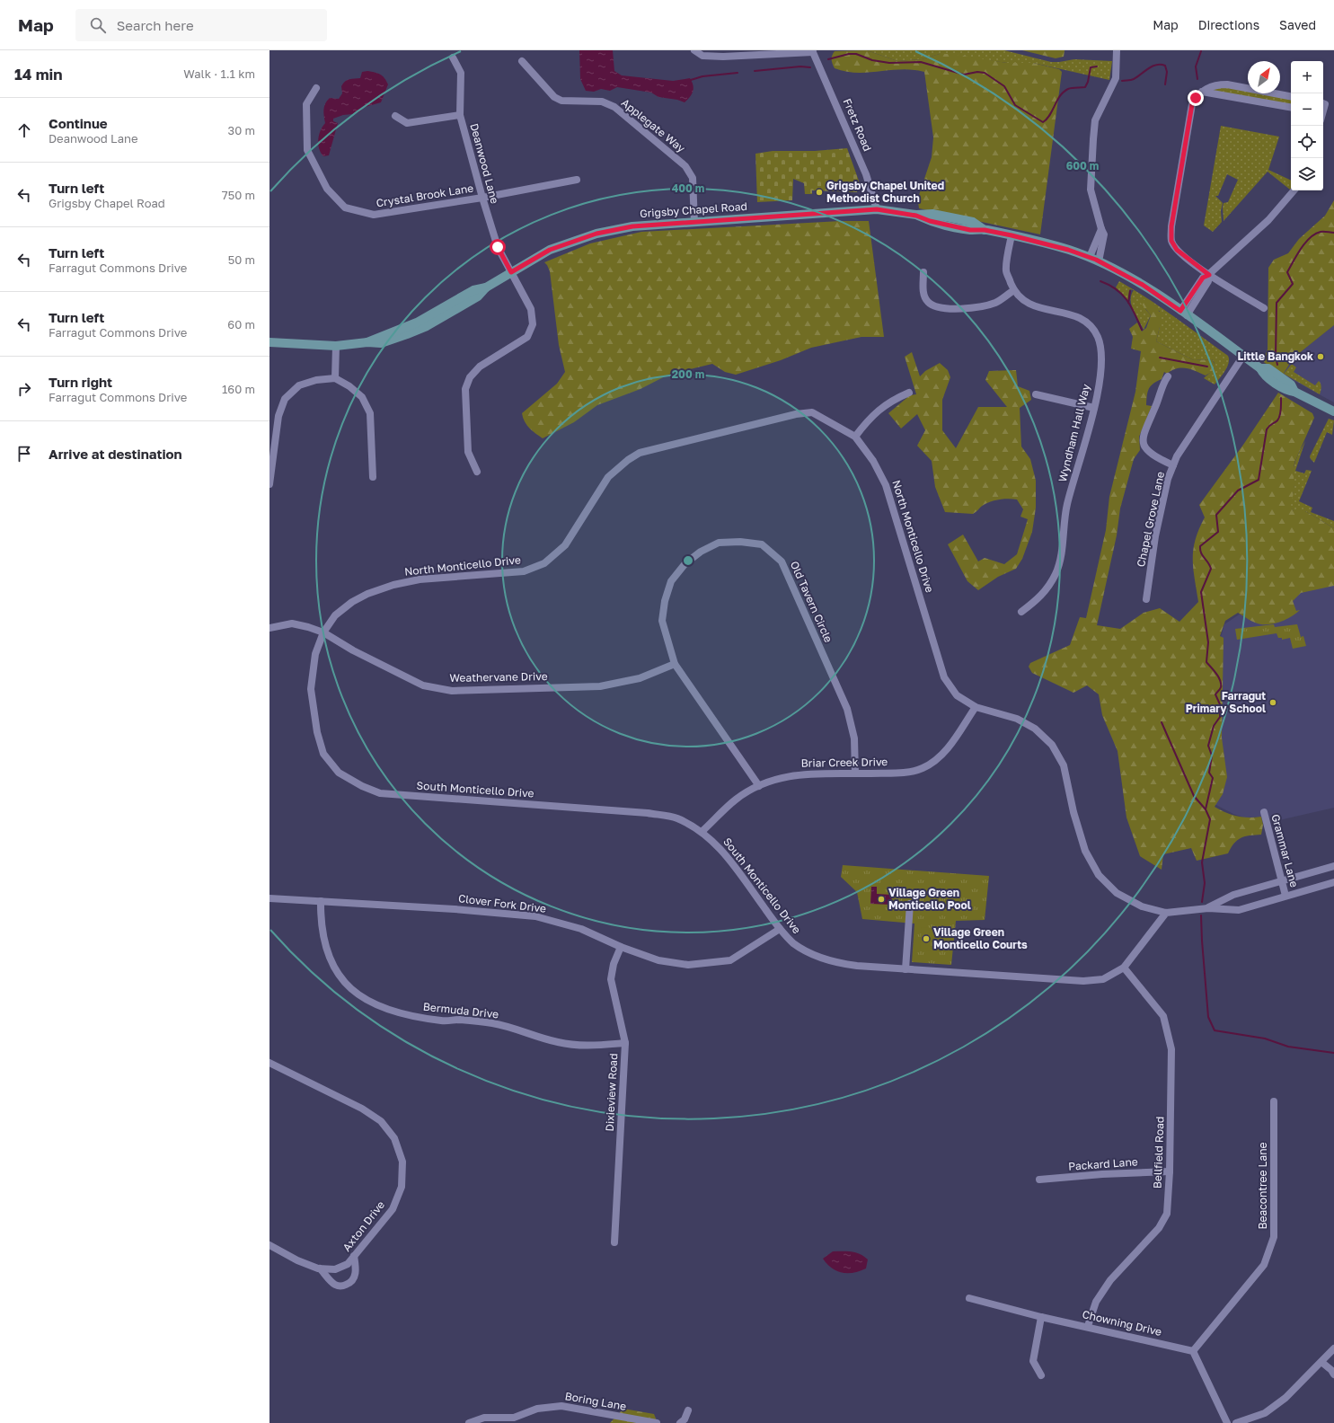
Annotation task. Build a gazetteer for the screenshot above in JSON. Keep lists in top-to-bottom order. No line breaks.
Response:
{"streets":{"street":["Fretz Road","Applegate Way","Deanwood Lane","Crystal Brook Lane","Grigsby Chapel Road","Wyndham Hall Way","Chapel Grove Lane","North Monticello Drive","Old Tavern Circle","Weathervane Drive","Briar Creek Drive","South Monticello Drive","Grammar Lane","Clover Fork Drive","Bermuda Drive","Dixieview Road","Bellfield Road","Packard Lane","Beacontree Lane","Axton Drive","Chowning Drive","Boring Lane"]},"crossings":[["Fretz Road","Grigsby Chapel Road"],["Applegate Way","Grigsby Chapel Road"],["Deanwood Lane","Crystal Brook Lane"],["Deanwood Lane","Grigsby Chapel Road"],["Grigsby Chapel Road","Wyndham Hall Way"],["Grigsby Chapel Road","Chapel Grove Lane"],["North Monticello Drive","Weathervane Drive"],["North Monticello Drive","Briar Creek Drive"],["North Monticello Drive","South Monticello Drive"],["Old Tavern Circle","Weathervane Drive"],["Old Tavern Circle","Briar Creek Drive"],["Weathervane Drive","South Monticello Drive"],["Briar Creek Drive","South Monticello Drive"],["South Monticello Drive","Clover Fork Drive"],["South Monticello Drive","Bellfield Road"],["Clover Fork Drive","Bermuda Drive"],["Clover Fork Drive","Dixieview Road"],["Bermuda Drive","Dixieview Road"],["Bellfield Road","Packard Lane"],["Bellfield Road","Chowning Drive"],["Beacontree Lane","Chowning Drive"]],"places":["Grigsby Chapel United Methodist Church","Little Bangkok","Farragut Primary School","Village Green Monticello Pool","Village Green Monticello Courts"],"north":"top right","page":{"header":"Map","search":"Search here","nav":["Map","Directions","Saved"],"heading":["14 min","Walk · 1.1 km"],"map_buttons":["+","−"],"list":[["Continue","Deanwood Lane","30 m"],["Turn left","Grigsby Chapel Road","750 m"],["Turn left","Farragut Commons Drive","50 m"],["Turn left","Farragut Commons Drive","60 m"],["Turn right","Farragut Commons Drive","160 m"],"Arrive at destination"]},"rings":["600 m","400 m","200 m"]}
